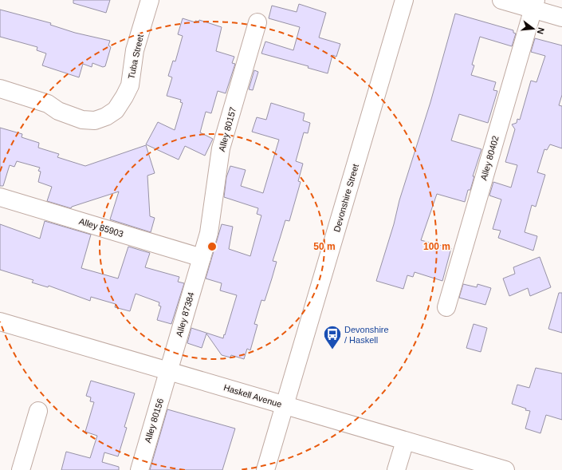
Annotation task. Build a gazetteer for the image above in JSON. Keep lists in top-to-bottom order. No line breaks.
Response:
{"streets":{"main road":["Tuba Street","Alley 80157","Alley 80402","Devonshire Street","Alley 85903","Alley 87384","Haskell Avenue","Alley 80156"]},"crossings":[["Alley 80157","Alley 85903"],["Alley 80157","Alley 87384"],["Devonshire Street","Haskell Avenue"],["Alley 85903","Alley 87384"],["Alley 87384","Haskell Avenue"],["Alley 87384","Alley 80156"],["Haskell Avenue","Alley 80156"]],"places":{"bus stop":["Devonshire / Haskell"]},"north":"right","rings":["50 m","100 m"]}
